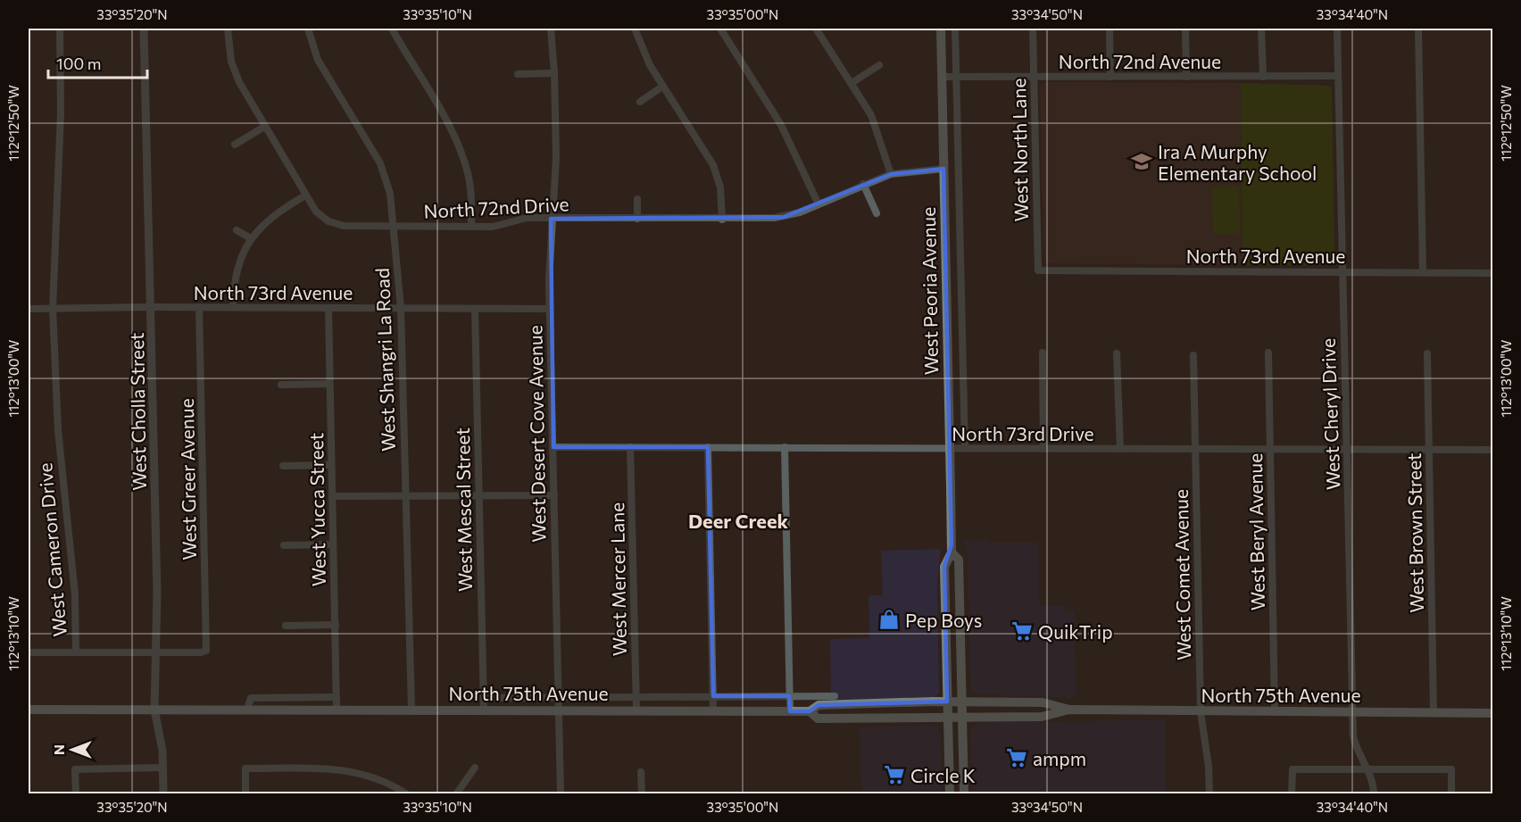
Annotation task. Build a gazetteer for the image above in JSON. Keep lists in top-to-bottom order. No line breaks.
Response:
{"streets":{"main road":["West Peoria Avenue","North 75th Avenue"],"street":["North 72nd Avenue","West North Lane","North 72nd Drive","North 73rd Avenue","West Shangri La Road","West Cholla Street","West Cheryl Drive","North 73rd Drive","West Desert Cove Avenue","West Greer Avenue","West Yucca Street","West Mescal Street","West Beryl Avenue","West Brown Street","West Cameron Drive","West Comet Avenue","West Mercer Lane"]},"crossings":[["North 72nd Avenue","West North Lane"],["North 72nd Avenue","West Peoria Avenue"],["North 72nd Avenue","West Cheryl Drive"],["West North Lane","North 73rd Avenue"],["North 72nd Drive","West Peoria Avenue"],["North 72nd Drive","West Shangri La Road"],["North 72nd Drive","West Desert Cove Avenue"],["North 73rd Avenue","West Shangri La Road"],["North 73rd Avenue","West Cholla Street"],["North 73rd Avenue","West Cheryl Drive"],["North 73rd Avenue","West Desert Cove Avenue"],["North 73rd Avenue","West Greer Avenue"],["North 73rd Avenue","West Yucca Street"],["North 73rd Avenue","West Mescal Street"],["North 73rd Avenue","West Cameron Drive"],["West Peoria Avenue","North 73rd Drive"],["West Peoria Avenue","North 75th Avenue"],["West Shangri La Road","North 75th Avenue"],["West Cholla Street","West Greer Avenue"],["West Cholla Street","North 75th Avenue"],["West Cheryl Drive","North 73rd Drive"],["West Cheryl Drive","North 75th Avenue"],["North 73rd Drive","West Desert Cove Avenue"],["North 73rd Drive","West Beryl Avenue"],["North 73rd Drive","West Brown Street"],["North 73rd Drive","West Comet Avenue"],["North 73rd Drive","West Mercer Lane"],["West Desert Cove Avenue","North 75th Avenue"],["West Yucca Street","North 75th Avenue"],["West Mescal Street","North 75th Avenue"],["West Beryl Avenue","North 75th Avenue"],["West Brown Street","North 75th Avenue"],["West Comet Avenue","North 75th Avenue"],["West Mercer Lane","North 75th Avenue"]],"districts":["Deer Creek"],"places":{"school or university":["Ira A Murphy Elementary School"],"shop":["Pep Boys"],"supermarket":["QuikTrip","ampm","Circle K"]},"scale_bar":"100 m","north":"left","coordinates":["33°35'20\"N","33°35'10\"N","33°35'00\"N","33°34'50\"N","33°34'40\"N","112°12'50\"W","112°13'00\"W","112°13'10\"W"]}
